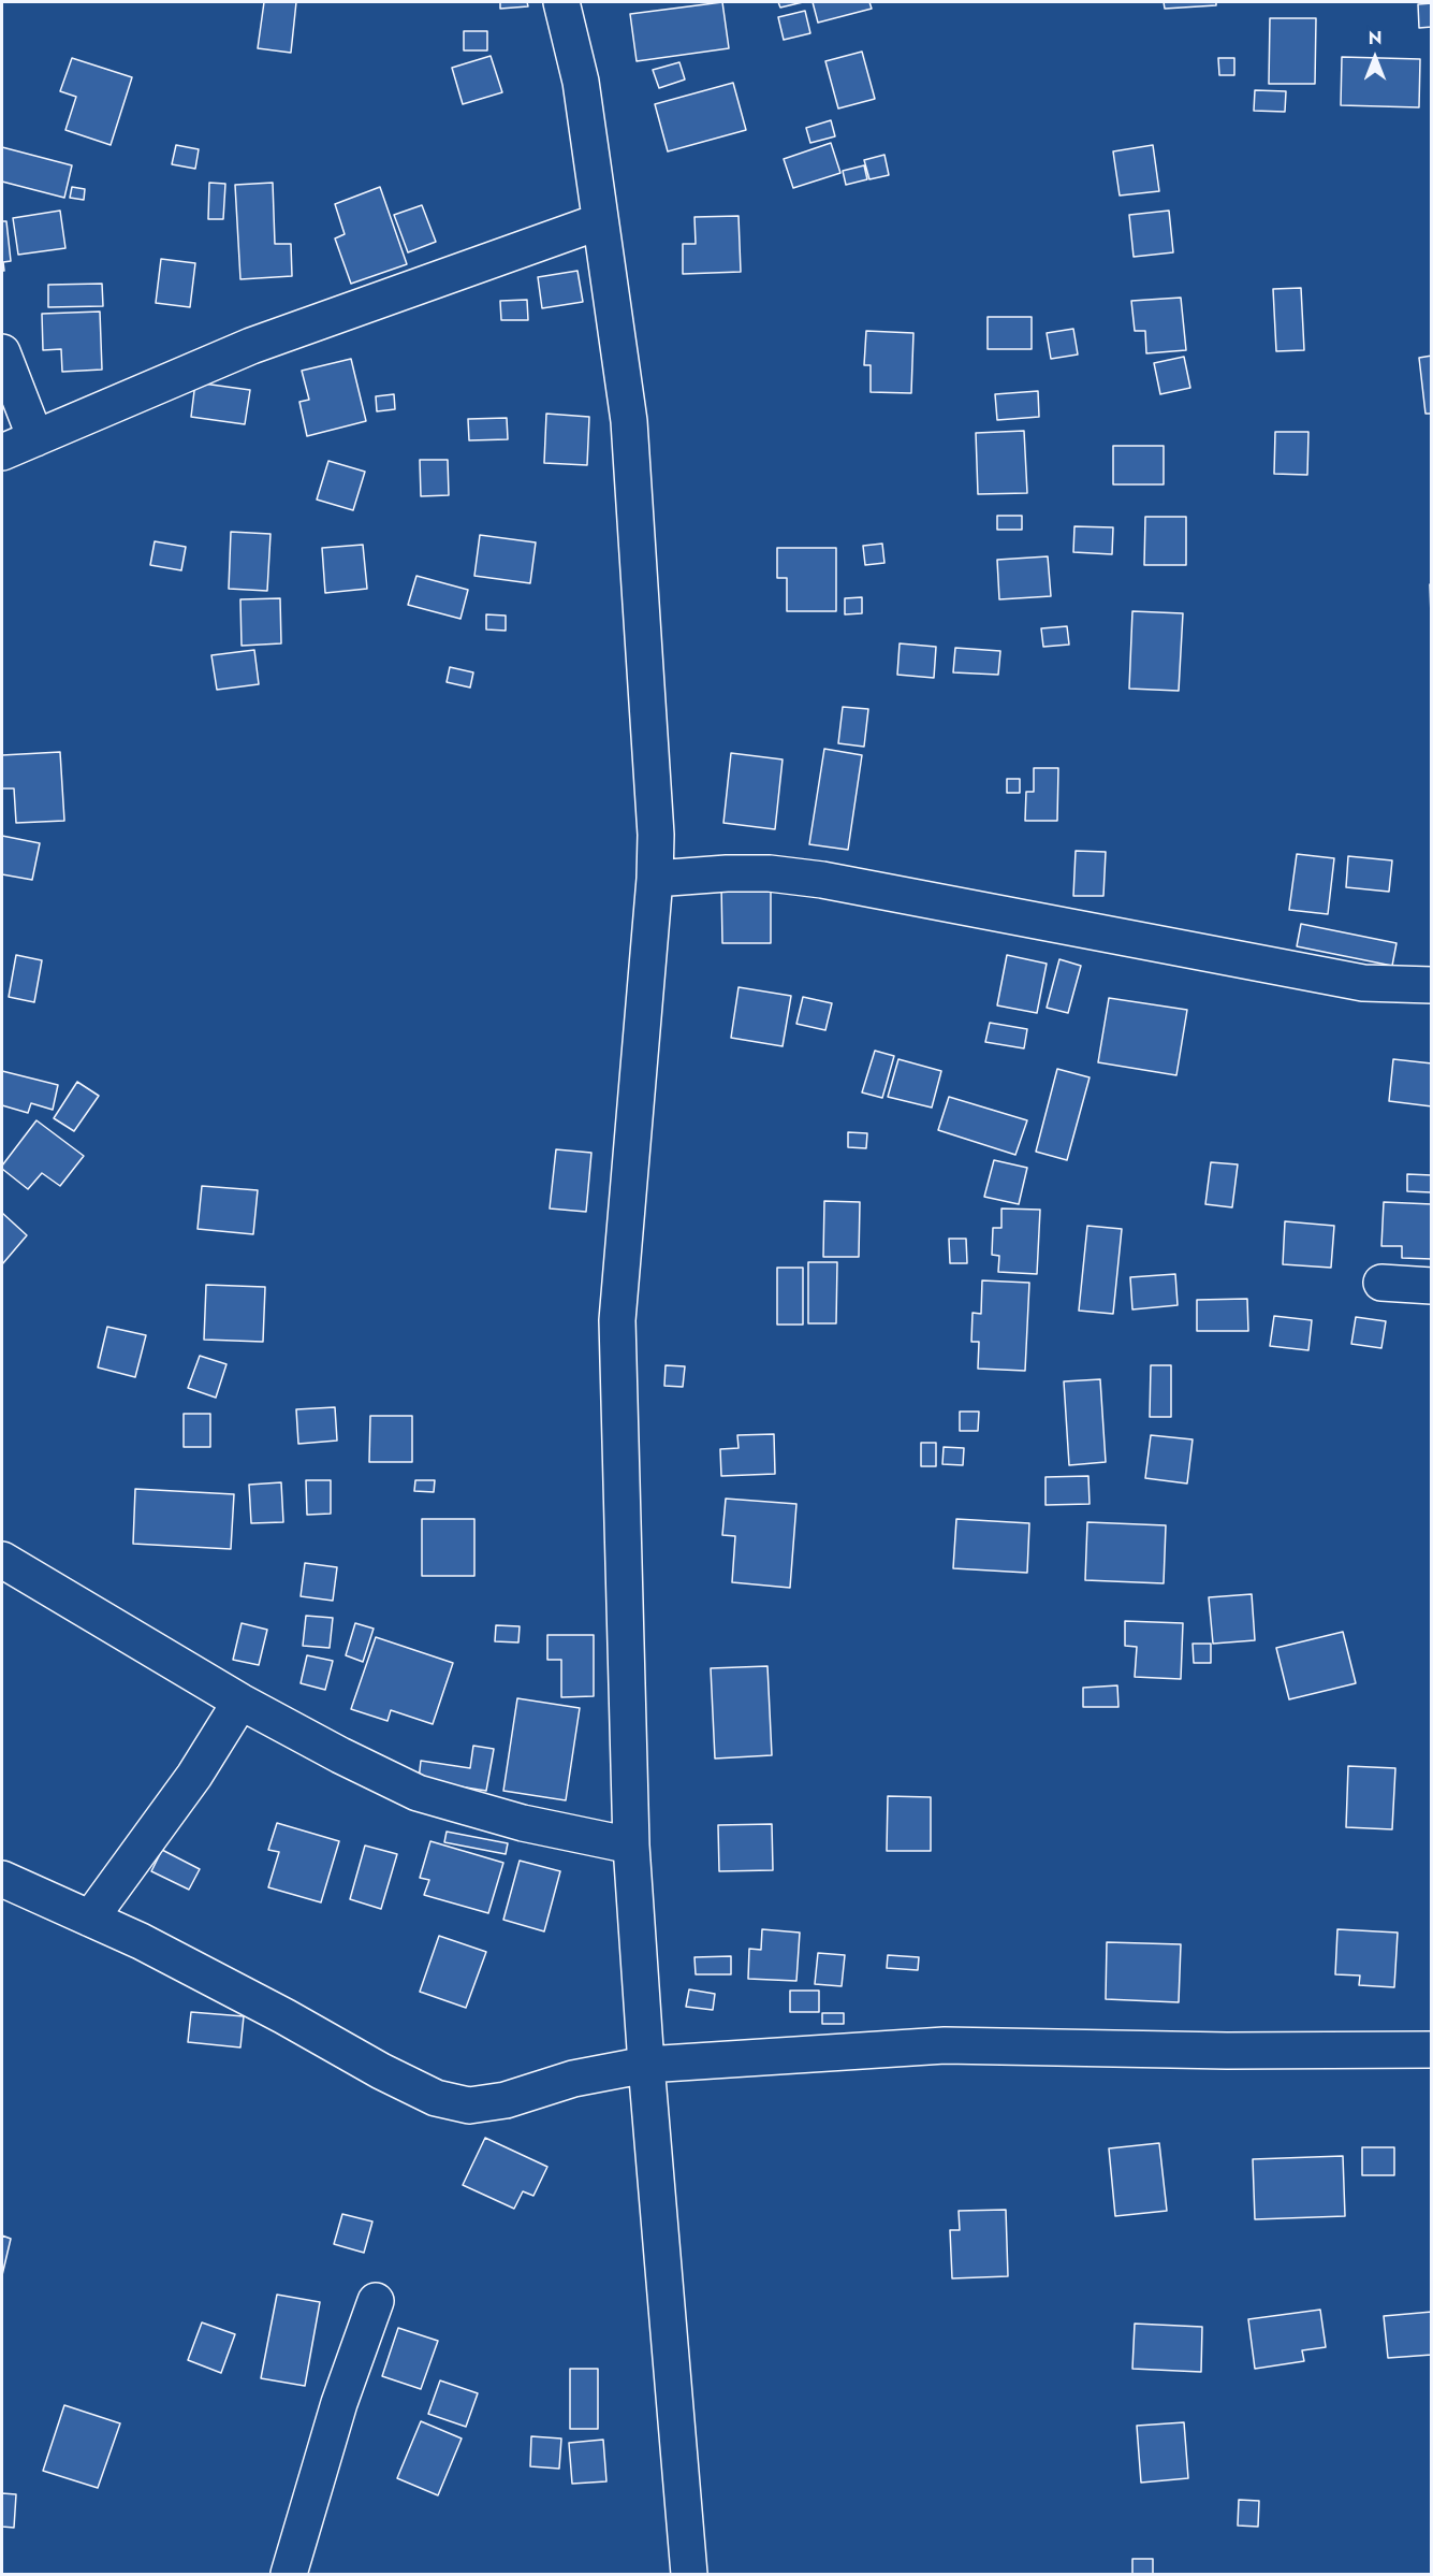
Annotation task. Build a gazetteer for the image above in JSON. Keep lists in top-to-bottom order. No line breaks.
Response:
{"north":"top"}
